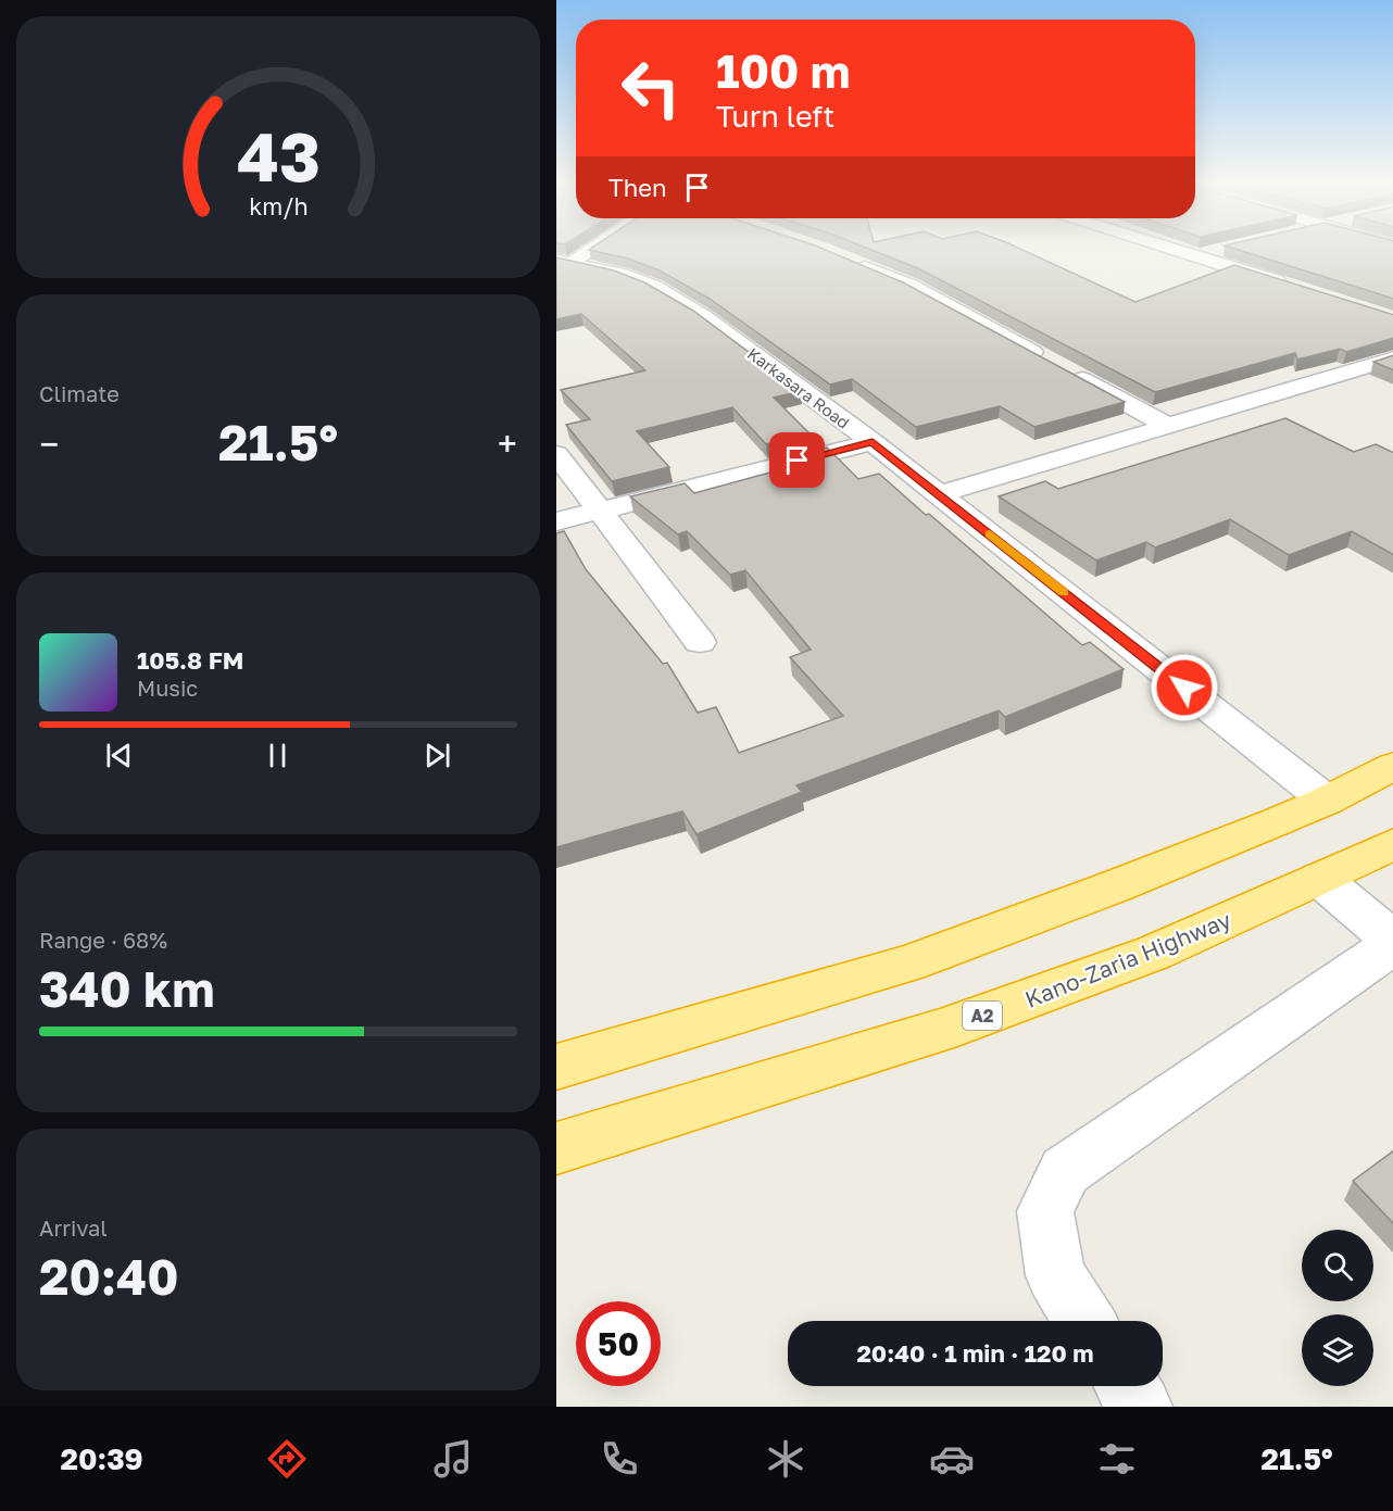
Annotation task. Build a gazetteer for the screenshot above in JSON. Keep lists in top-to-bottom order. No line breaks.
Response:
{"streets":{"highway":["Kano-Zaria Highway","A2"],"street":["Karkasara Road"]},"page":{"turn":["100 m","Turn left"],"then":"Then","tile":["Climate",["Range · 68%","340 km"],["Arrival","20:40"]],"heat":["−","21.5°","+"],"song":["105.8 FM","Music"],"limit":"50","trip":"20:40 · 1 min · 120 m","tabs":["20:39","21.5°"],"gauge":["43","km/h"]}}
